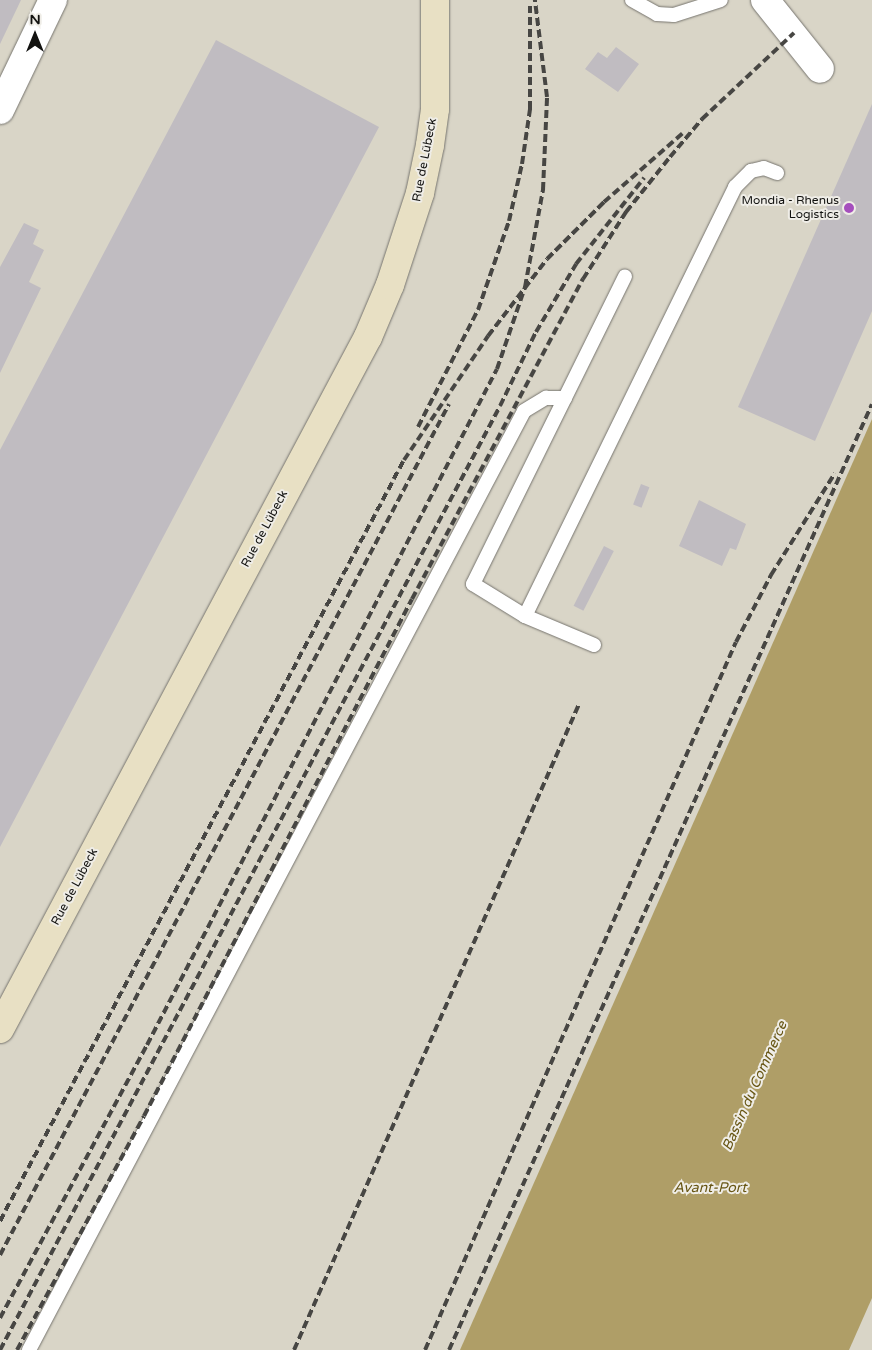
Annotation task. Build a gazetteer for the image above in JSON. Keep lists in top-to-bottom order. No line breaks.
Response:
{"streets":{"main road":["Rue de Lübeck"]},"water":["Bassin du Commerce","Avant-Port"],"places":["Mondia - Rhenus Logistics"],"north":"top"}
